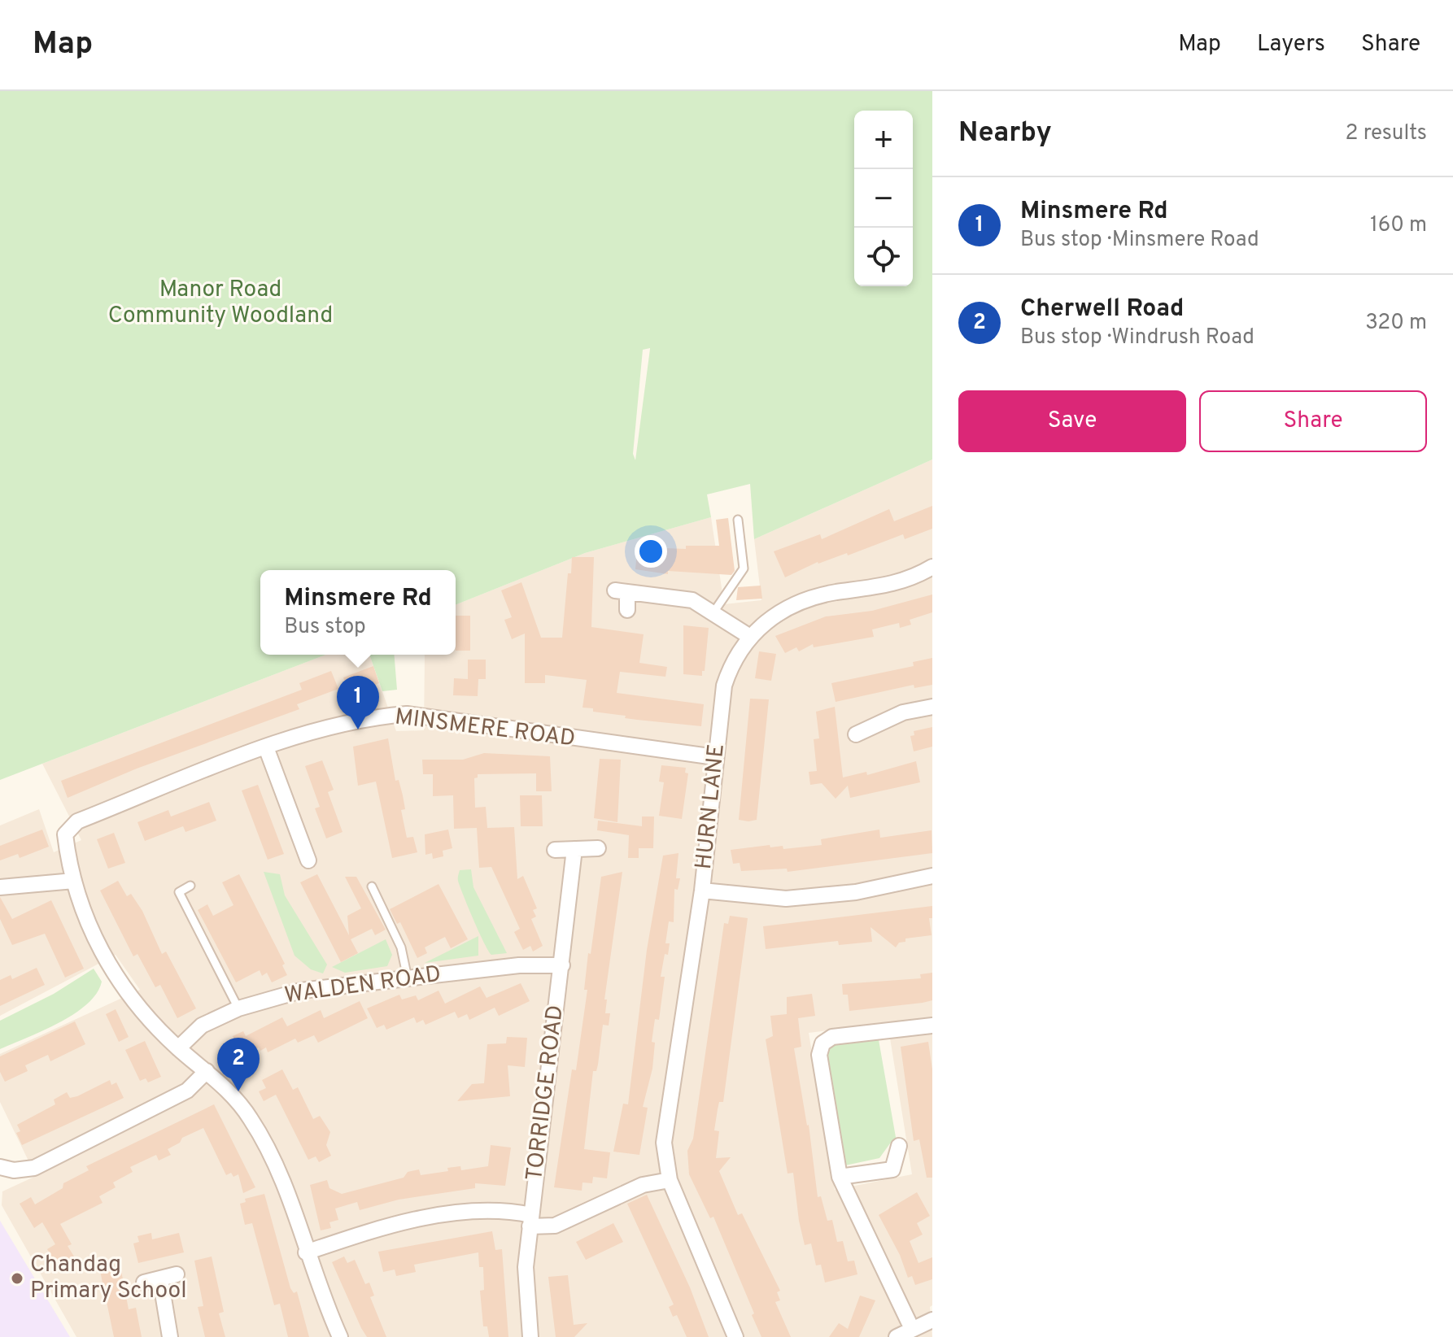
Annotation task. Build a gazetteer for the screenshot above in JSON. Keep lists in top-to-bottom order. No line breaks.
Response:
{"streets":{"street":["MINSMERE ROAD","HURN LANE","WALDEN ROAD","TORRIDGE ROAD"]},"crossings":[["MINSMERE ROAD","HURN LANE"],["WALDEN ROAD","TORRIDGE ROAD"]],"parks":["Manor Road Community Woodland"],"places":["Chandag Primary School"],"page":{"header":"Map","nav":["Map","Layers","Share"],"heading":["Nearby","2 results"],"map_buttons":["+","−"],"list":[{"mark":"1","name":"Minsmere Rd","note":"Bus stop · Minsmere Road","value":"160 m"},{"mark":"2","name":"Cherwell Road","note":"Bus stop · Windrush Road","value":"320 m"}],"buttons":["Save","Share"],"popup":["Minsmere Rd","Bus stop"],"pins":["1","2"]}}
